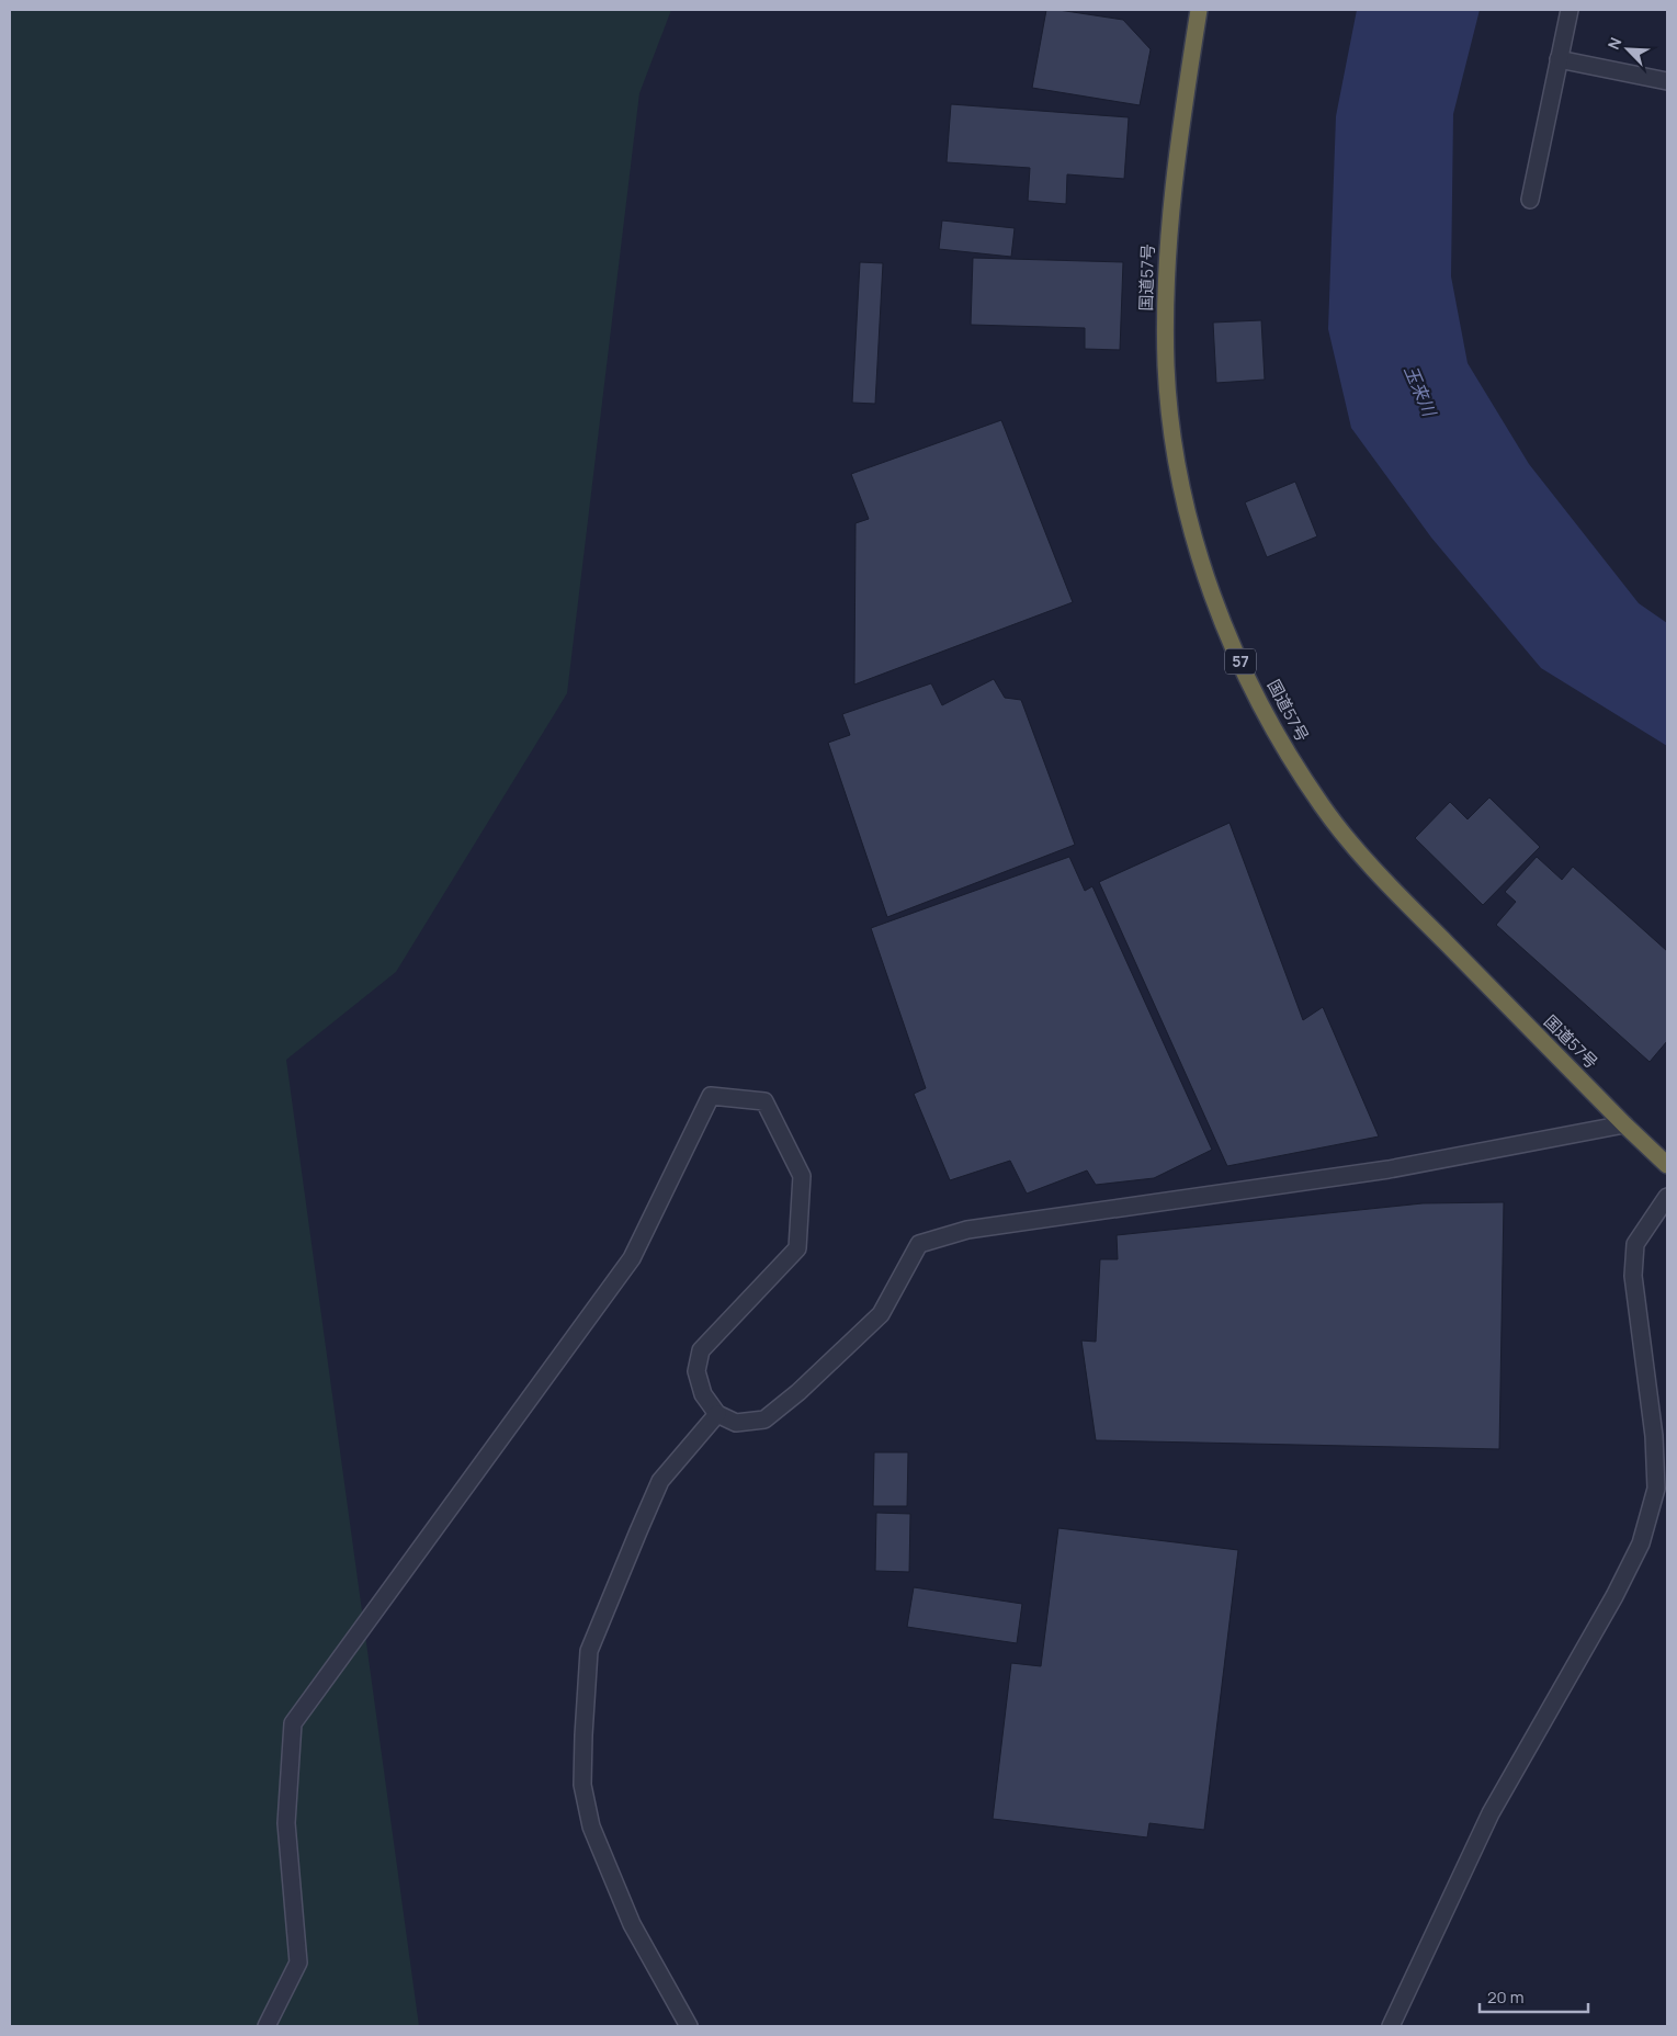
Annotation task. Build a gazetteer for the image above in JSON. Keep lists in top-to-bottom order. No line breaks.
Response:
{"streets":{"highway":["国道57号","57"]},"water":["玉来川"],"scale_bar":"20 m","north":"top left"}
